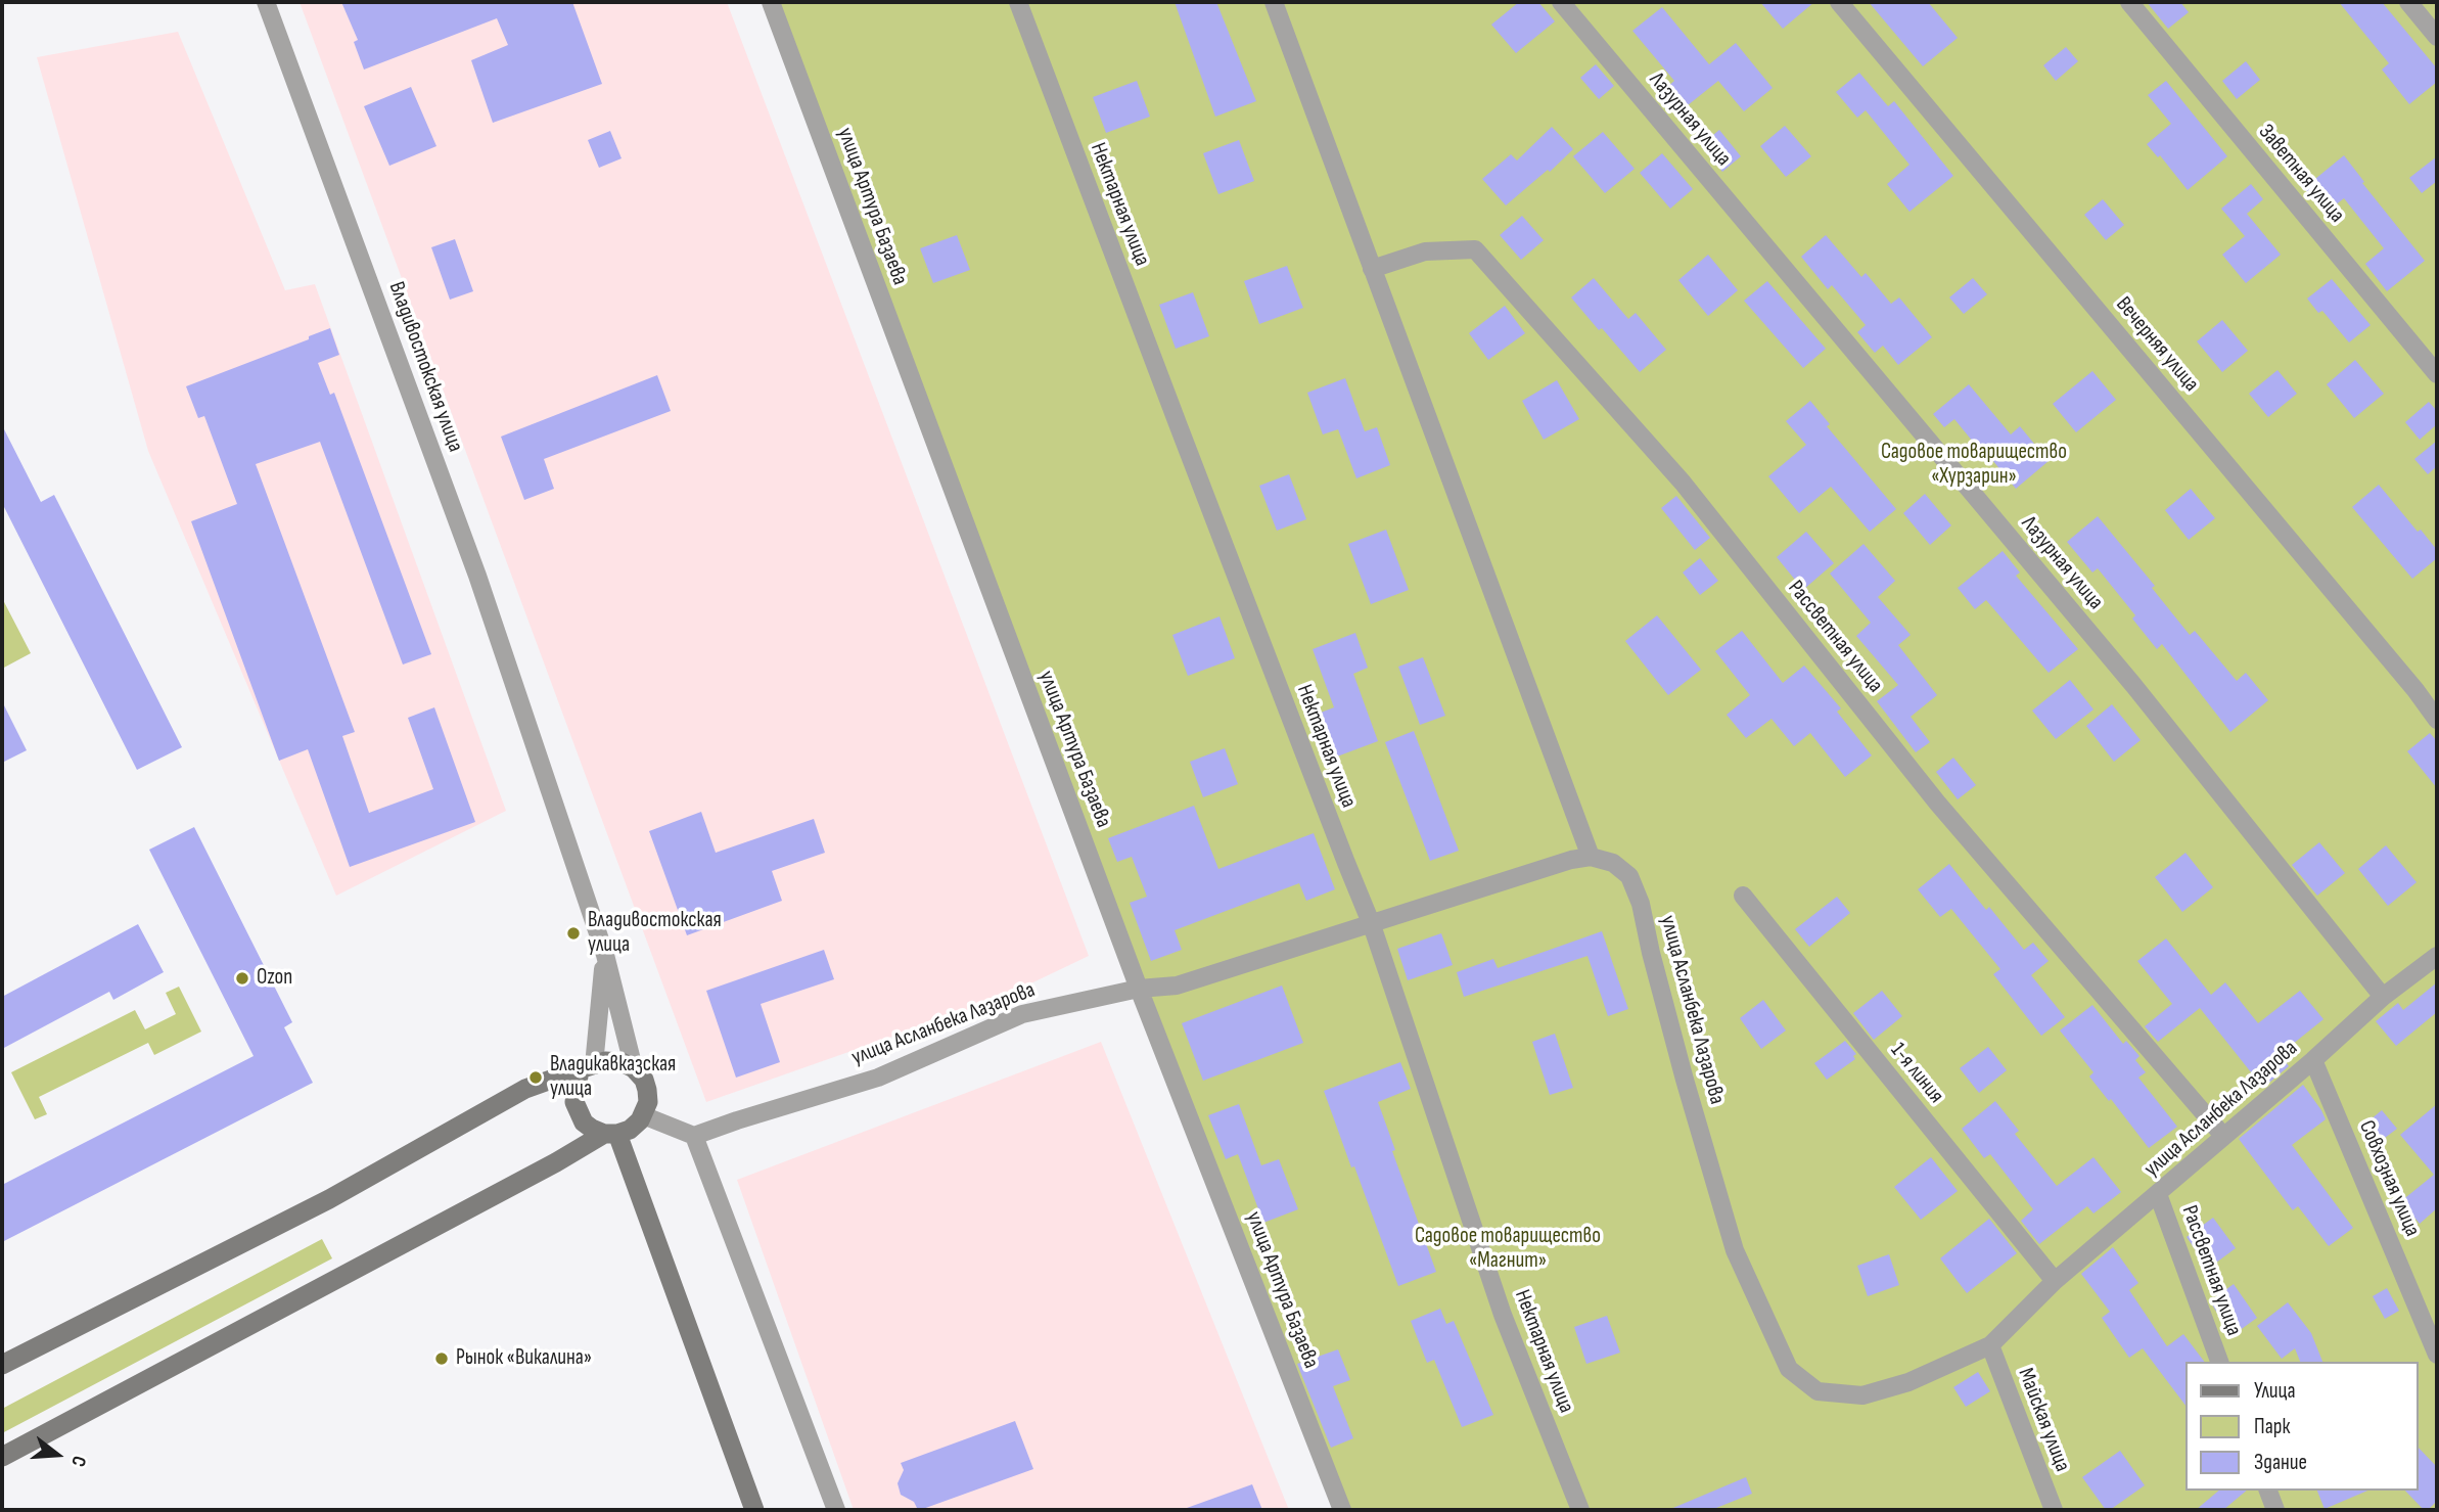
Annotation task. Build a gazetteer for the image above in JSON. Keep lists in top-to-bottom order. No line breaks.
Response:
{"streets":{"main road":["Владивостокская улица"],"street":["Лазурная улица","Заветная улица","Нектарная улица","улица Артура Базаева","Вечерняя улица","Рассветная улица","улица Асланбека Лазарова","1-я линия","Совхозная улица","Майская улица"]},"crossings":[["Лазурная улица","улица Асланбека Лазарова"],["Нектарная улица","улица Асланбека Лазарова"],["улица Артура Базаева","улица Асланбека Лазарова"],["Рассветная улица","улица Асланбека Лазарова"],["улица Асланбека Лазарова","1-я линия"],["улица Асланбека Лазарова","Совхозная улица"],["улица Асланбека Лазарова","Майская улица"]],"parks":["Садовое товарищество «Хурзарин»","Садовое товарищество «Магнит»"],"places":["Владивостокская улица","Ozon","Владикавказская улица","Рынок «Викалина»"],"legend":["Улица","Парк","Здание"],"north":"right"}
